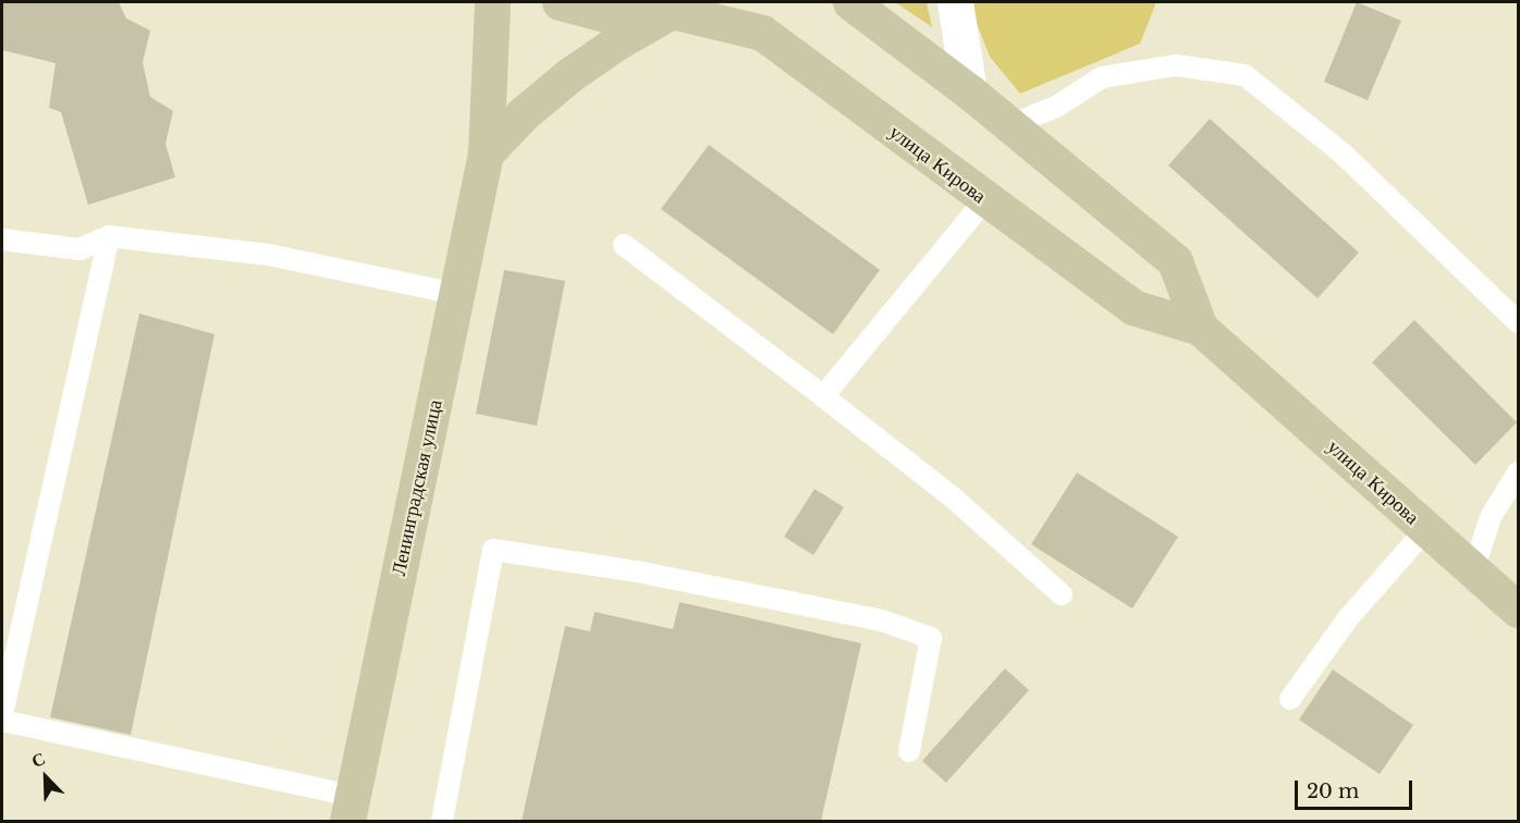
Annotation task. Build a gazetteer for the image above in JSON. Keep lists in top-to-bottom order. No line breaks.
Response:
{"streets":{"main road":["улица Кирова","Ленинградская улица"]},"scale_bar":"20 m","north":"top left"}
